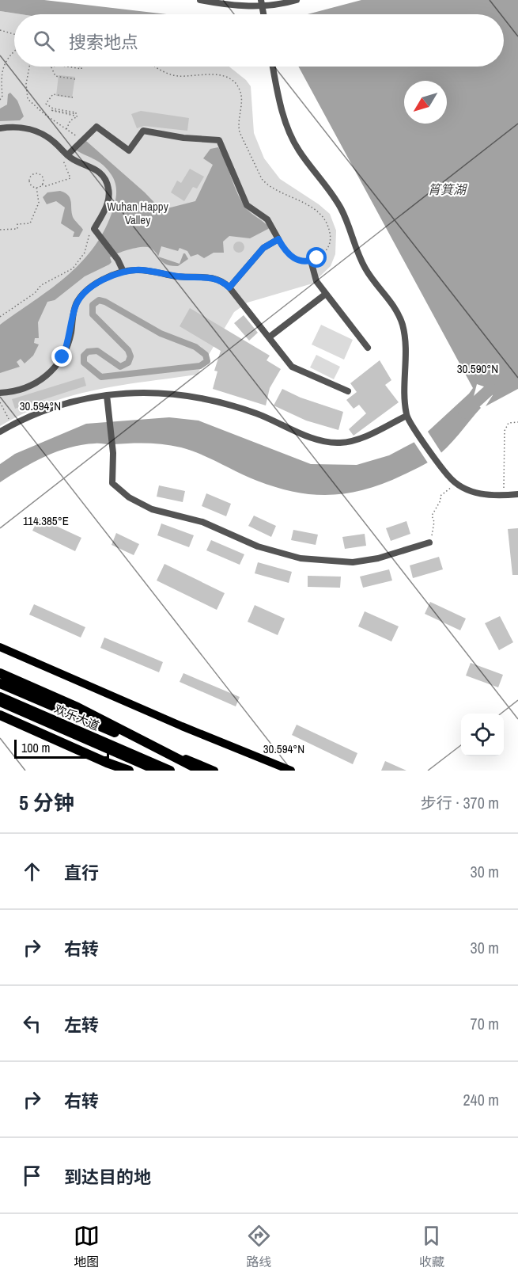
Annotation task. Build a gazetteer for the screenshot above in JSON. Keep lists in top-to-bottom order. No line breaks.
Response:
{"streets":{"highway":["欢乐大道"]},"water":["筲箕湖"],"parks":["Wuhan Happy Valley"],"scale_bar":"100 m","north":"bottom left","page":{"search":"搜索地点","scale":"100 m","heading":["5 分钟","步行 · 370 m"],"list":[["直行","30 m"],["右转","30 m"],["左转","70 m"],["右转","240 m"],"到达目的地"],"nav":["地图","路线","收藏"]},"coordinates":["30.590°N","30.594°N","114.385°E"]}
